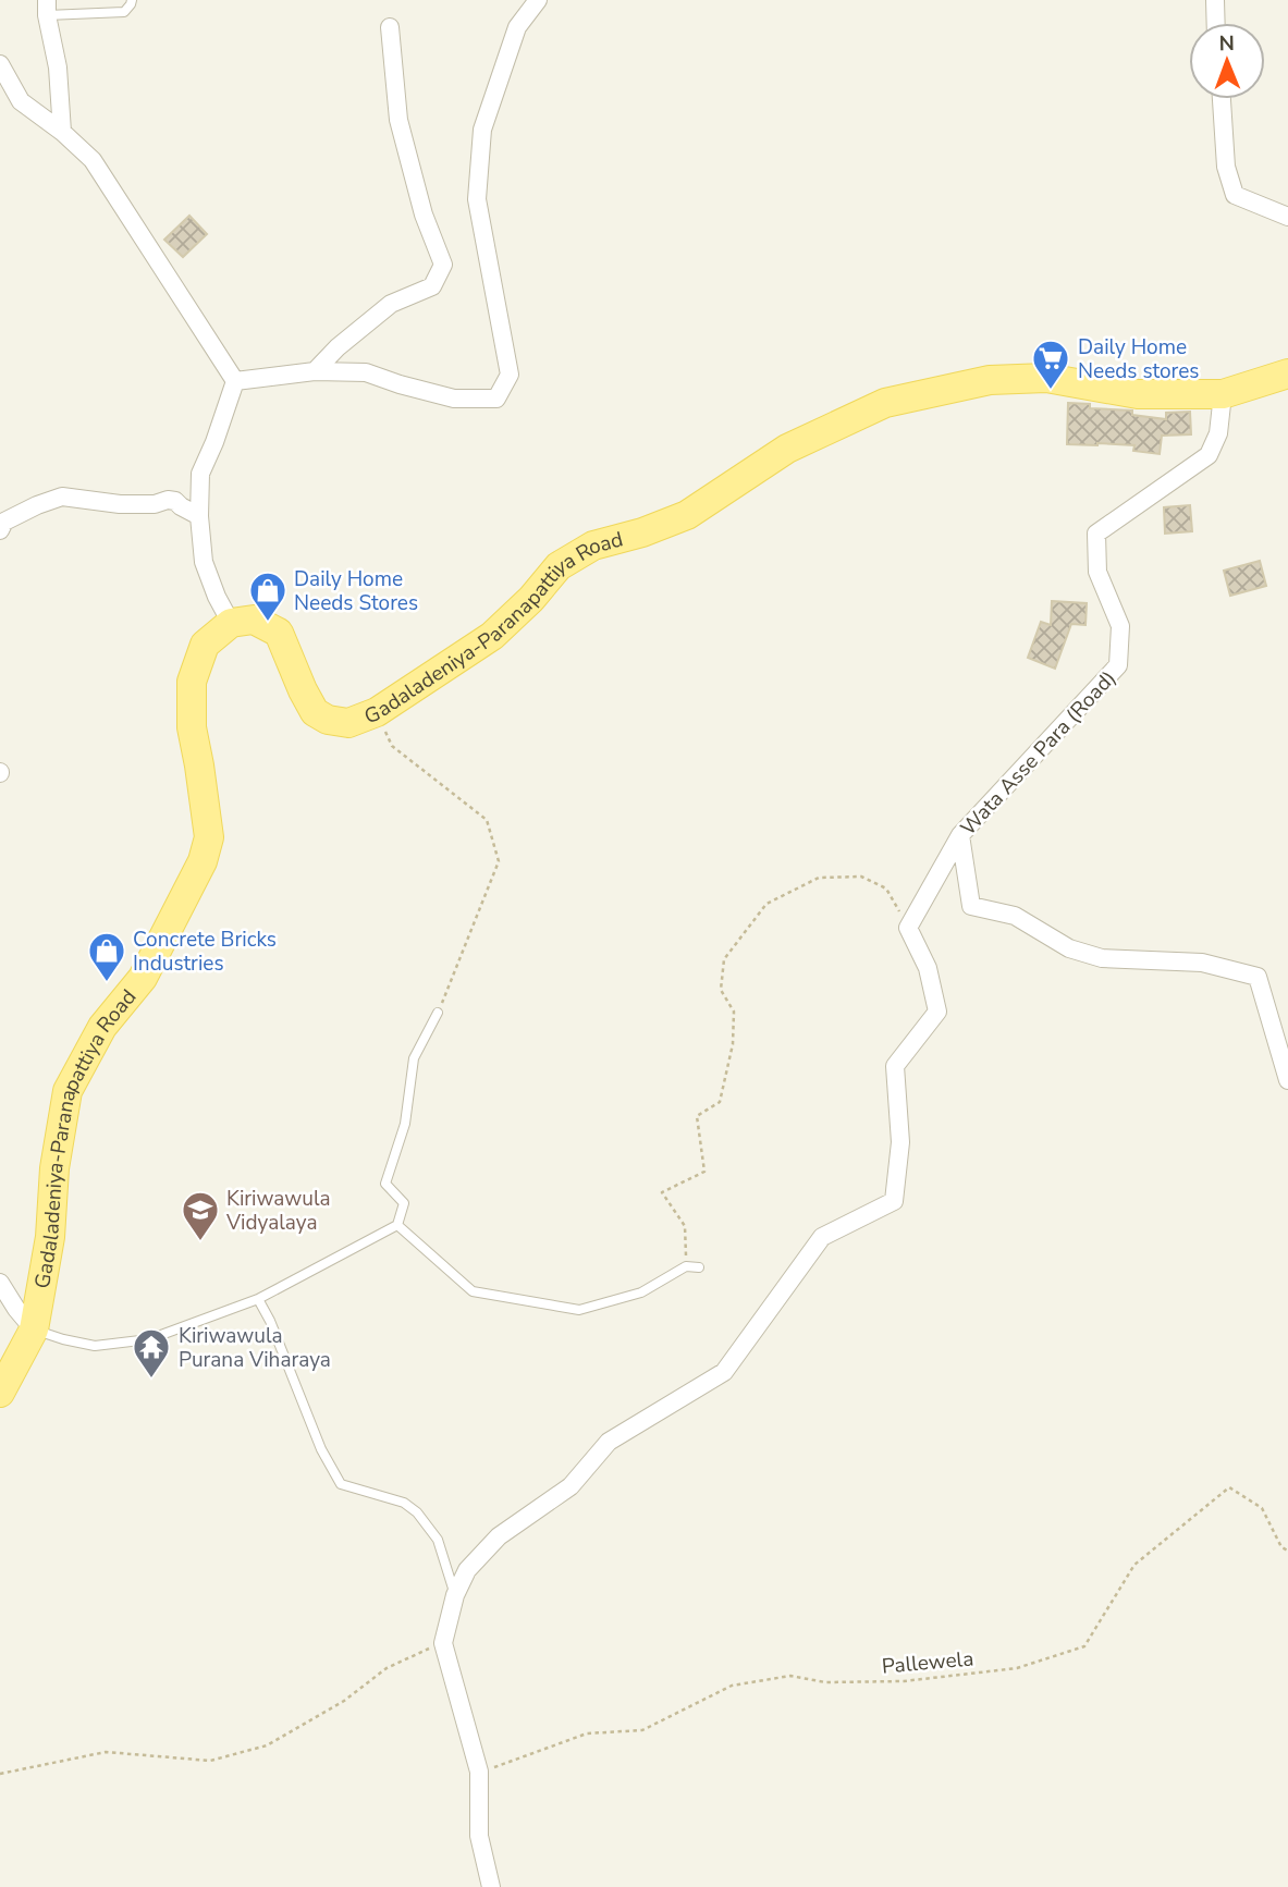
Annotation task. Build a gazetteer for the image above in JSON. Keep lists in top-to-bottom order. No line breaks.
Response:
{"streets":{"main road":["Gadaladeniya-Paranapattiya Road"],"street":["Wata Asse Para (Road)"],"path":["Pallewela"]},"crossings":[["Gadaladeniya-Paranapattiya Road","Wata Asse Para (Road)"]],"places":{"supermarket":["Daily Home Needs stores"],"shop":["Daily Home Needs Stores","Concrete Bricks Industries"],"school or university":["Kiriwawula Vidyalaya"],"temple":["Kiriwawula Purana Viharaya"]},"north":"top"}
